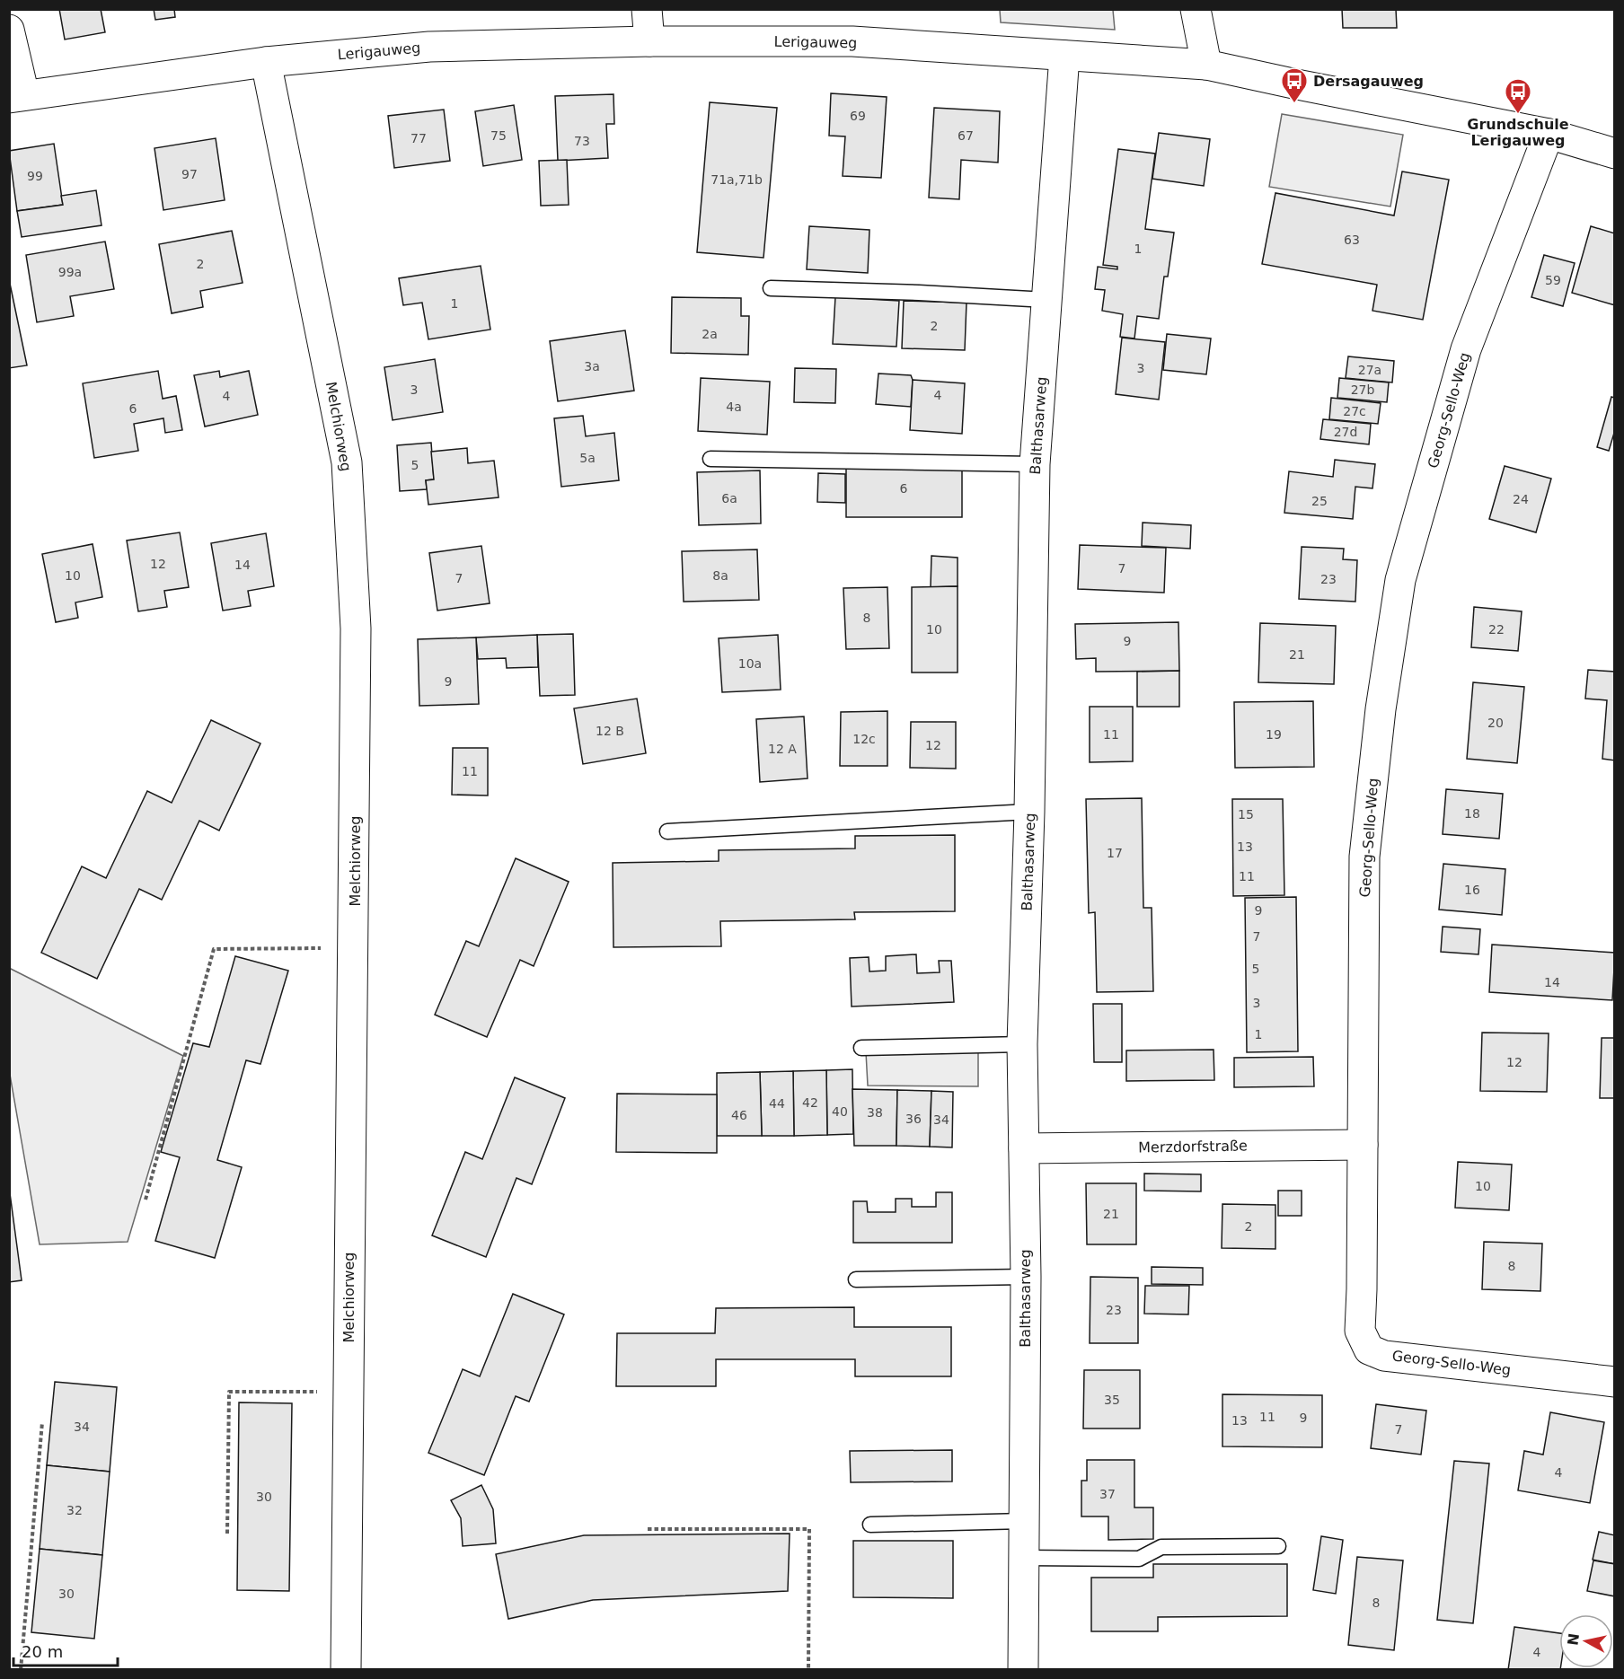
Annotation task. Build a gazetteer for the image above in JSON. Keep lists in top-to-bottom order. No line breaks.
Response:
{"streets":{"street":["Lerigauweg","Georg-Sello-Weg","Balthasarweg","Melchiorweg","Merzdorfstraße"]},"crossings":[["Lerigauweg","Georg-Sello-Weg"],["Lerigauweg","Balthasarweg"],["Lerigauweg","Melchiorweg"],["Georg-Sello-Weg","Merzdorfstraße"],["Balthasarweg","Merzdorfstraße"]],"places":{"bus stop":["Dersagauweg","Grundschule Lerigauweg"]},"house_numbers":["69","75","67","77","73","97","99","71a,71b","63","1","2","99a","59","1","2","2a","3a","3","27a","3","27b","4","4","4a","6","27c","27d","5a","5","6","6a","24","25","12","14","7","10","8a","7","23","8","10","22","9","21","10a","9","20","12 B","11","19","12c","12","12 A","11","18","15","13","17","11","16","9","7","5","14","3","1","12","42","44","40","38","46","36","34","10","21","2","8","23","35","11","9","13","34","7","4","37","30","32","30","8","4"],"scale_bar":"20 m","north":"left"}
